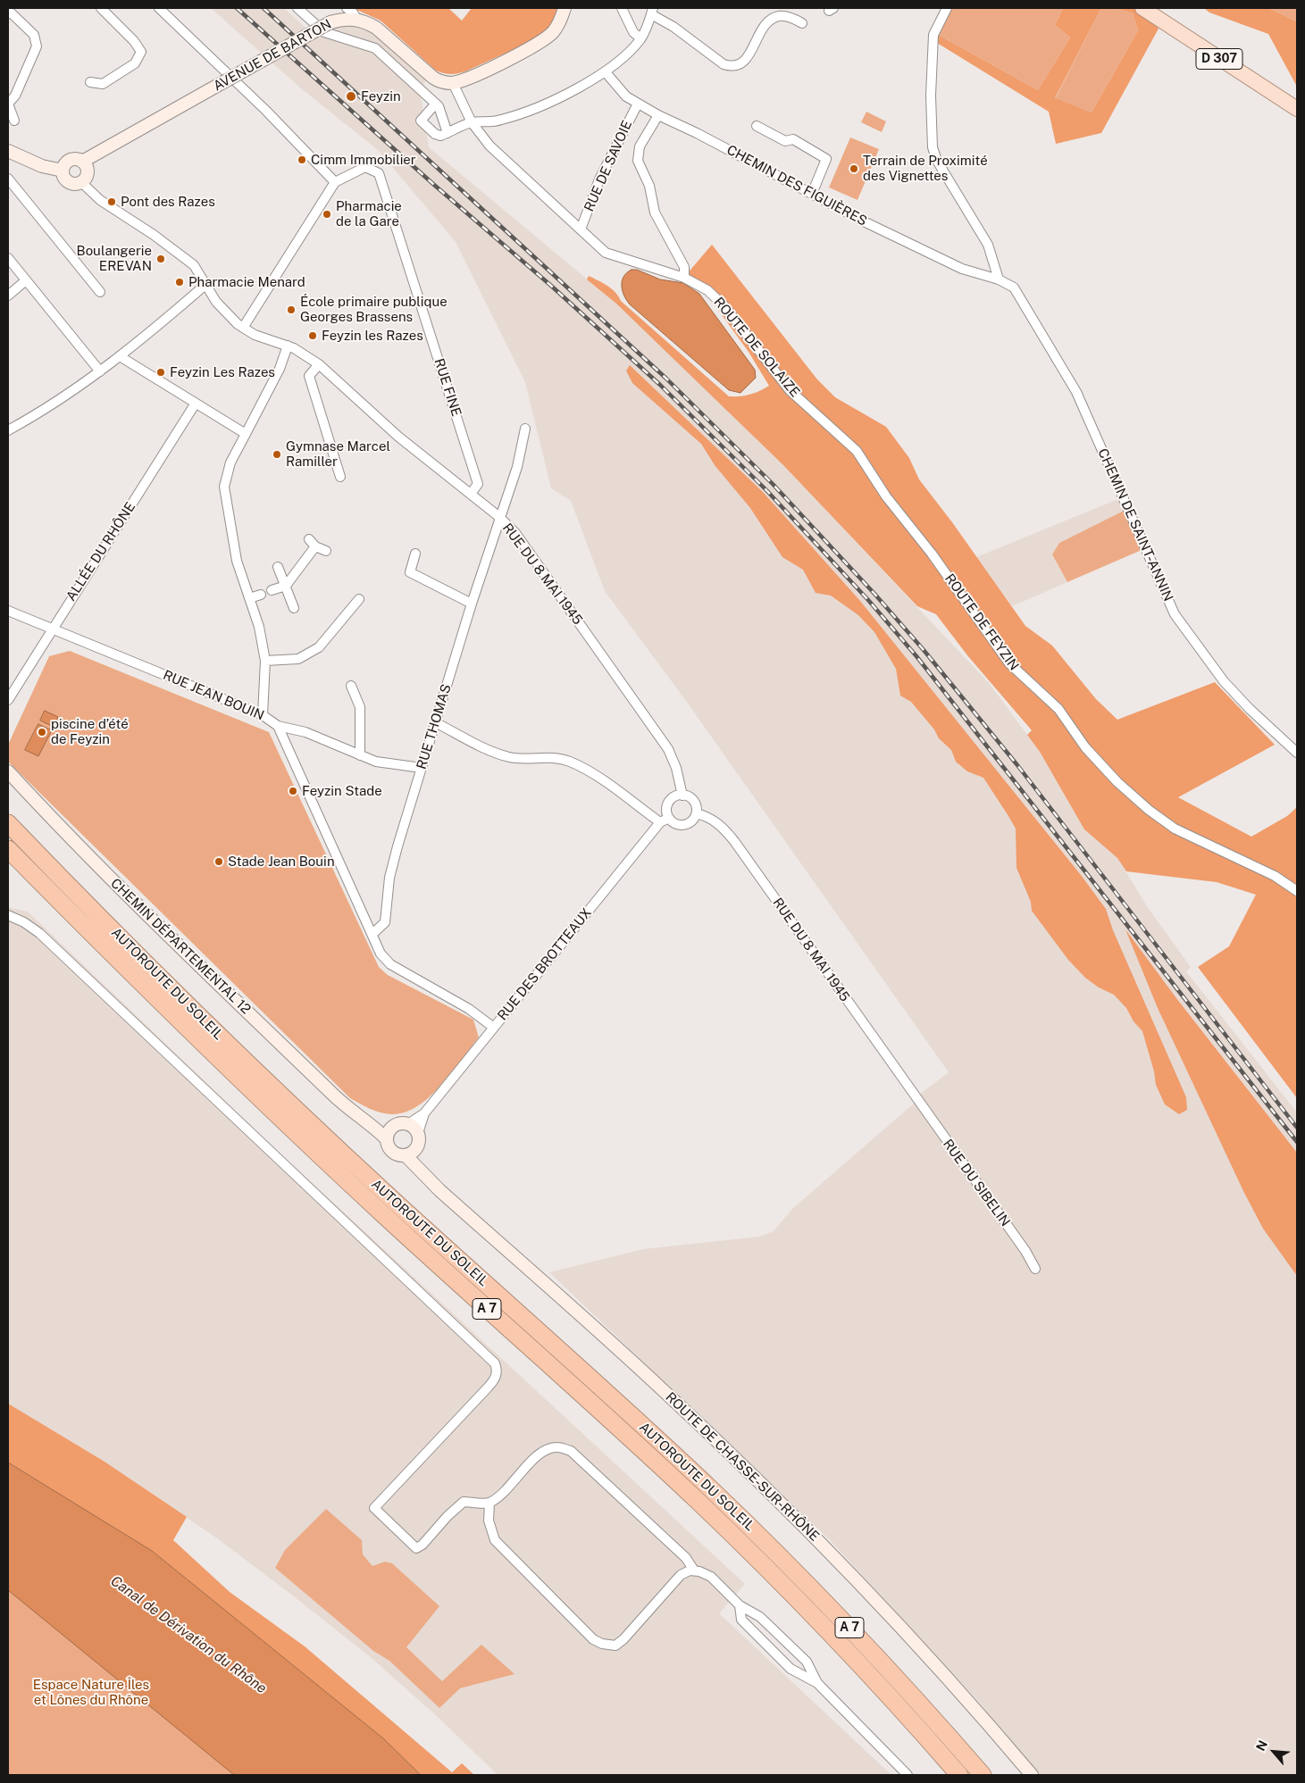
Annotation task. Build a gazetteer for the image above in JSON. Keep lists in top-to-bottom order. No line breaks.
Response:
{"streets":{"highway":["AUTOROUTE DU SOLEIL","A 7"],"main road":["AVENUE DE BARTON","D 307","CHEMIN DÉPARTEMENTAL 12","ROUTE DE CHASSE-SUR-RHÔNE"],"street":["RUE DE SAVOIE","CHEMIN DES FIGUIÈRES","ROUTE DE SOLAIZE","RUE FINE","CHEMIN DE SAINT-ANNIN","ALLÉE DU RHÔNE","RUE DU 8 MAI 1945","ROUTE DE FEYZIN","RUE JEAN BOUIN","RUE THOMAS","RUE DES BROTTEAUX","RUE DU SIBELIN"]},"crossings":[["AVENUE DE BARTON","RUE DU 8 MAI 1945"],["RUE DE SAVOIE","CHEMIN DES FIGUIÈRES"],["RUE DE SAVOIE","ROUTE DE SOLAIZE"],["CHEMIN DES FIGUIÈRES","CHEMIN DE SAINT-ANNIN"],["ROUTE DE SOLAIZE","ROUTE DE FEYZIN"],["RUE FINE","RUE DU 8 MAI 1945"],["ALLÉE DU RHÔNE","RUE JEAN BOUIN"],["RUE DU 8 MAI 1945","RUE THOMAS"],["RUE DU 8 MAI 1945","RUE DES BROTTEAUX"],["RUE DU 8 MAI 1945","RUE DU SIBELIN"],["RUE JEAN BOUIN","RUE THOMAS"],["CHEMIN DÉPARTEMENTAL 12","RUE DES BROTTEAUX"],["CHEMIN DÉPARTEMENTAL 12","ROUTE DE CHASSE-SUR-RHÔNE"],["RUE DES BROTTEAUX","ROUTE DE CHASSE-SUR-RHÔNE"]],"water":["Canal de Dérivation du Rhône"],"parks":["Espace Nature Îles et Lônes du Rhône"],"places":["Feyzin","Cimm Immobilier","Terrain de Proximité des Vignettes","Pont des Razes","Pharmacie de la Gare","Boulangerie EREVAN","Pharmacie Menard","École primaire publique Georges Brassens","Feyzin les Razes","Feyzin Les Razes","Gymnase Marcel Ramiller","piscine d’été de Feyzin","Feyzin Stade","Stade Jean Bouin"],"north":"top left"}
